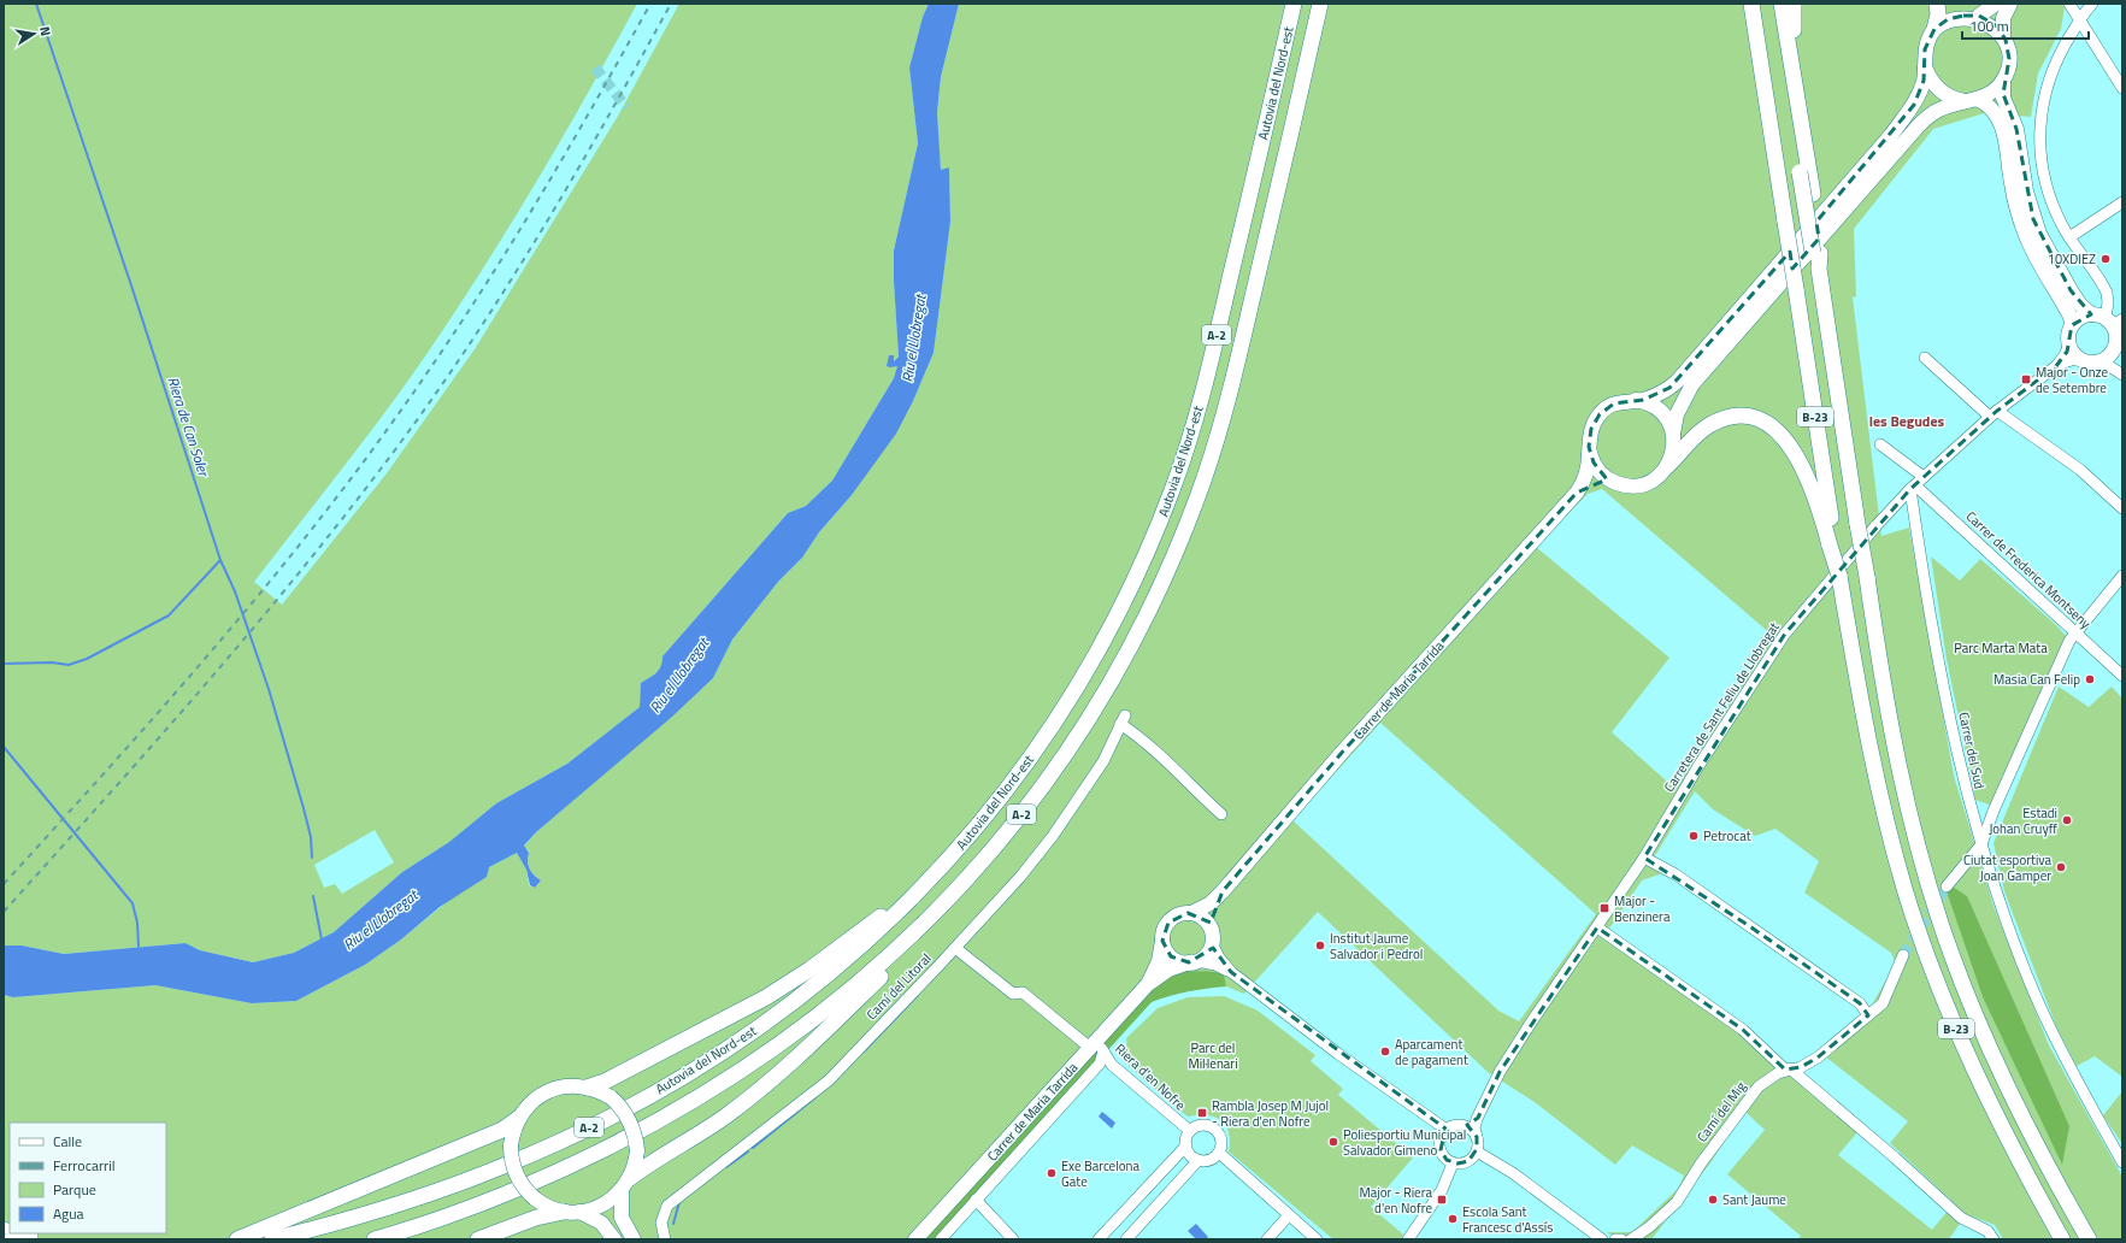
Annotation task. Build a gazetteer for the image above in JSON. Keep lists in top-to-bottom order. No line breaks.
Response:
{"streets":{"highway":["Autovia del Nord-est","A-2","B-23"],"main road":["Carrer de Maria Tarrida"],"street":["Carrer de Frederica Montseny","Carretera de Sant Feliu de Llobregat","Carrer del Sud","Camí del Litoral","Riera d'en Nofre","Camí del Mig"]},"crossings":[["Carrer de Frederica Montseny","Carretera de Sant Feliu de Llobregat"],["Carrer de Frederica Montseny","Carrer del Sud"],["Carrer de Maria Tarrida","Riera d'en Nofre"],["Carretera de Sant Feliu de Llobregat","Carrer del Sud"]],"districts":["les Begudes"],"water":["Riu el Llobregat","Riera de Can Soler"],"parks":["Parc Marta Mata","Parc del Mil·lenari"],"places":{"other":["10XDIEZ","Masia Can Felip","Estadi Johan Cruyff","Petrocat","Ciutat esportiva Joan Gamper","Institut Jaume Salvador i Pedrol","Aparcament de pagament","Poliesportiu Municipal Salvador Gimeno","Exe Barcelona Gate","Sant Jaume","Escola Sant Francesc d'Assís"],"transit":["Major - Onze de Setembre","Major - Benzinera","Rambla Josep M Jujol - Riera d'en Nofre","Major - Riera d'en Nofre"]},"legend":["Calle","Ferrocarril","Parque","Agua"],"scale_bar":"100 m","north":"right"}
